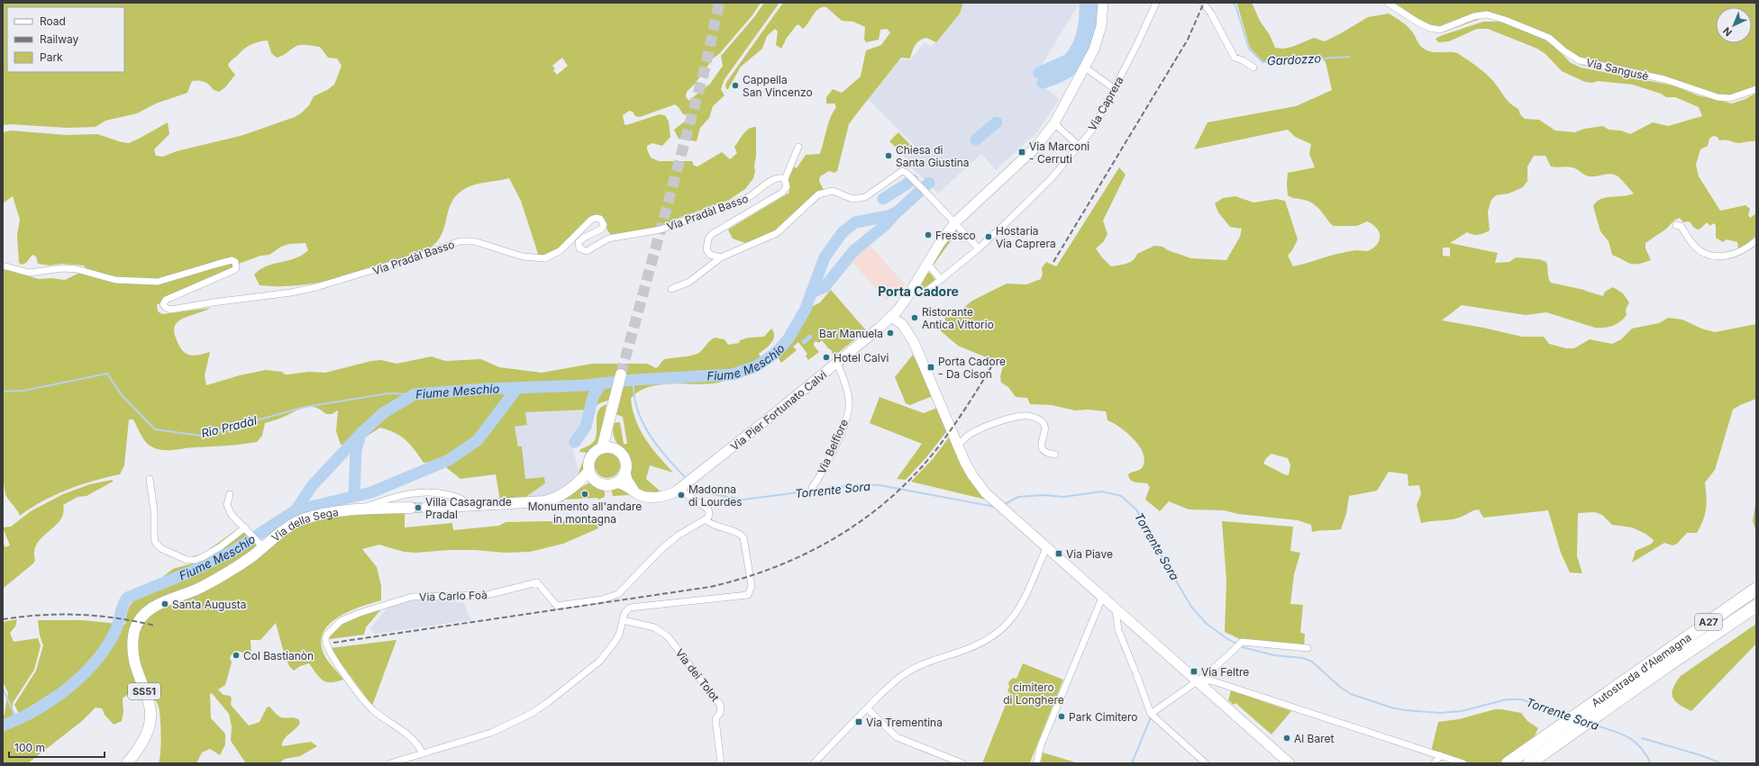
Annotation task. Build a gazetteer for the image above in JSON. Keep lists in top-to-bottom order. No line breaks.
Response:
{"streets":{"highway":["A27","Autostrada d'Alemagna"],"main road":["Via Pier Fortunato Calvi","Via della Sega","SS51"],"street":["Via Sangusè","Via Caprera","Via Pradàl Basso","Via Belfiore","Via Carlo Foà","Via dei Tolot"]},"crossings":[["Via Pier Fortunato Calvi","Via Belfiore"]],"districts":["Porta Cadore"],"water":["Gardozzo","Fiume Meschio","Rio Pradàl","Torrente Sora"],"parks":["cimitero di Longhere"],"places":{"other":["Cappella San Vincenzo","Chiesa di Santa Giustina","Fressco","Hostaria Via Caprera","Ristorante Antica Vittorio","Bar Manuela","Hotel Calvi","Monumento all'andare in montagna","Madonna di Lourdes","Villa Casagrande Pradal","Santa Augusta","Col Bastianòn","Park Cimitero","Al Baret"],"transit":["Via Marconi - Cerruti","Porta Cadore - Da Cison","Via Piave","Via Feltre","Via Trementina"]},"legend":["Road","Railway","Park"],"scale_bar":"100 m","north":"bottom left"}
